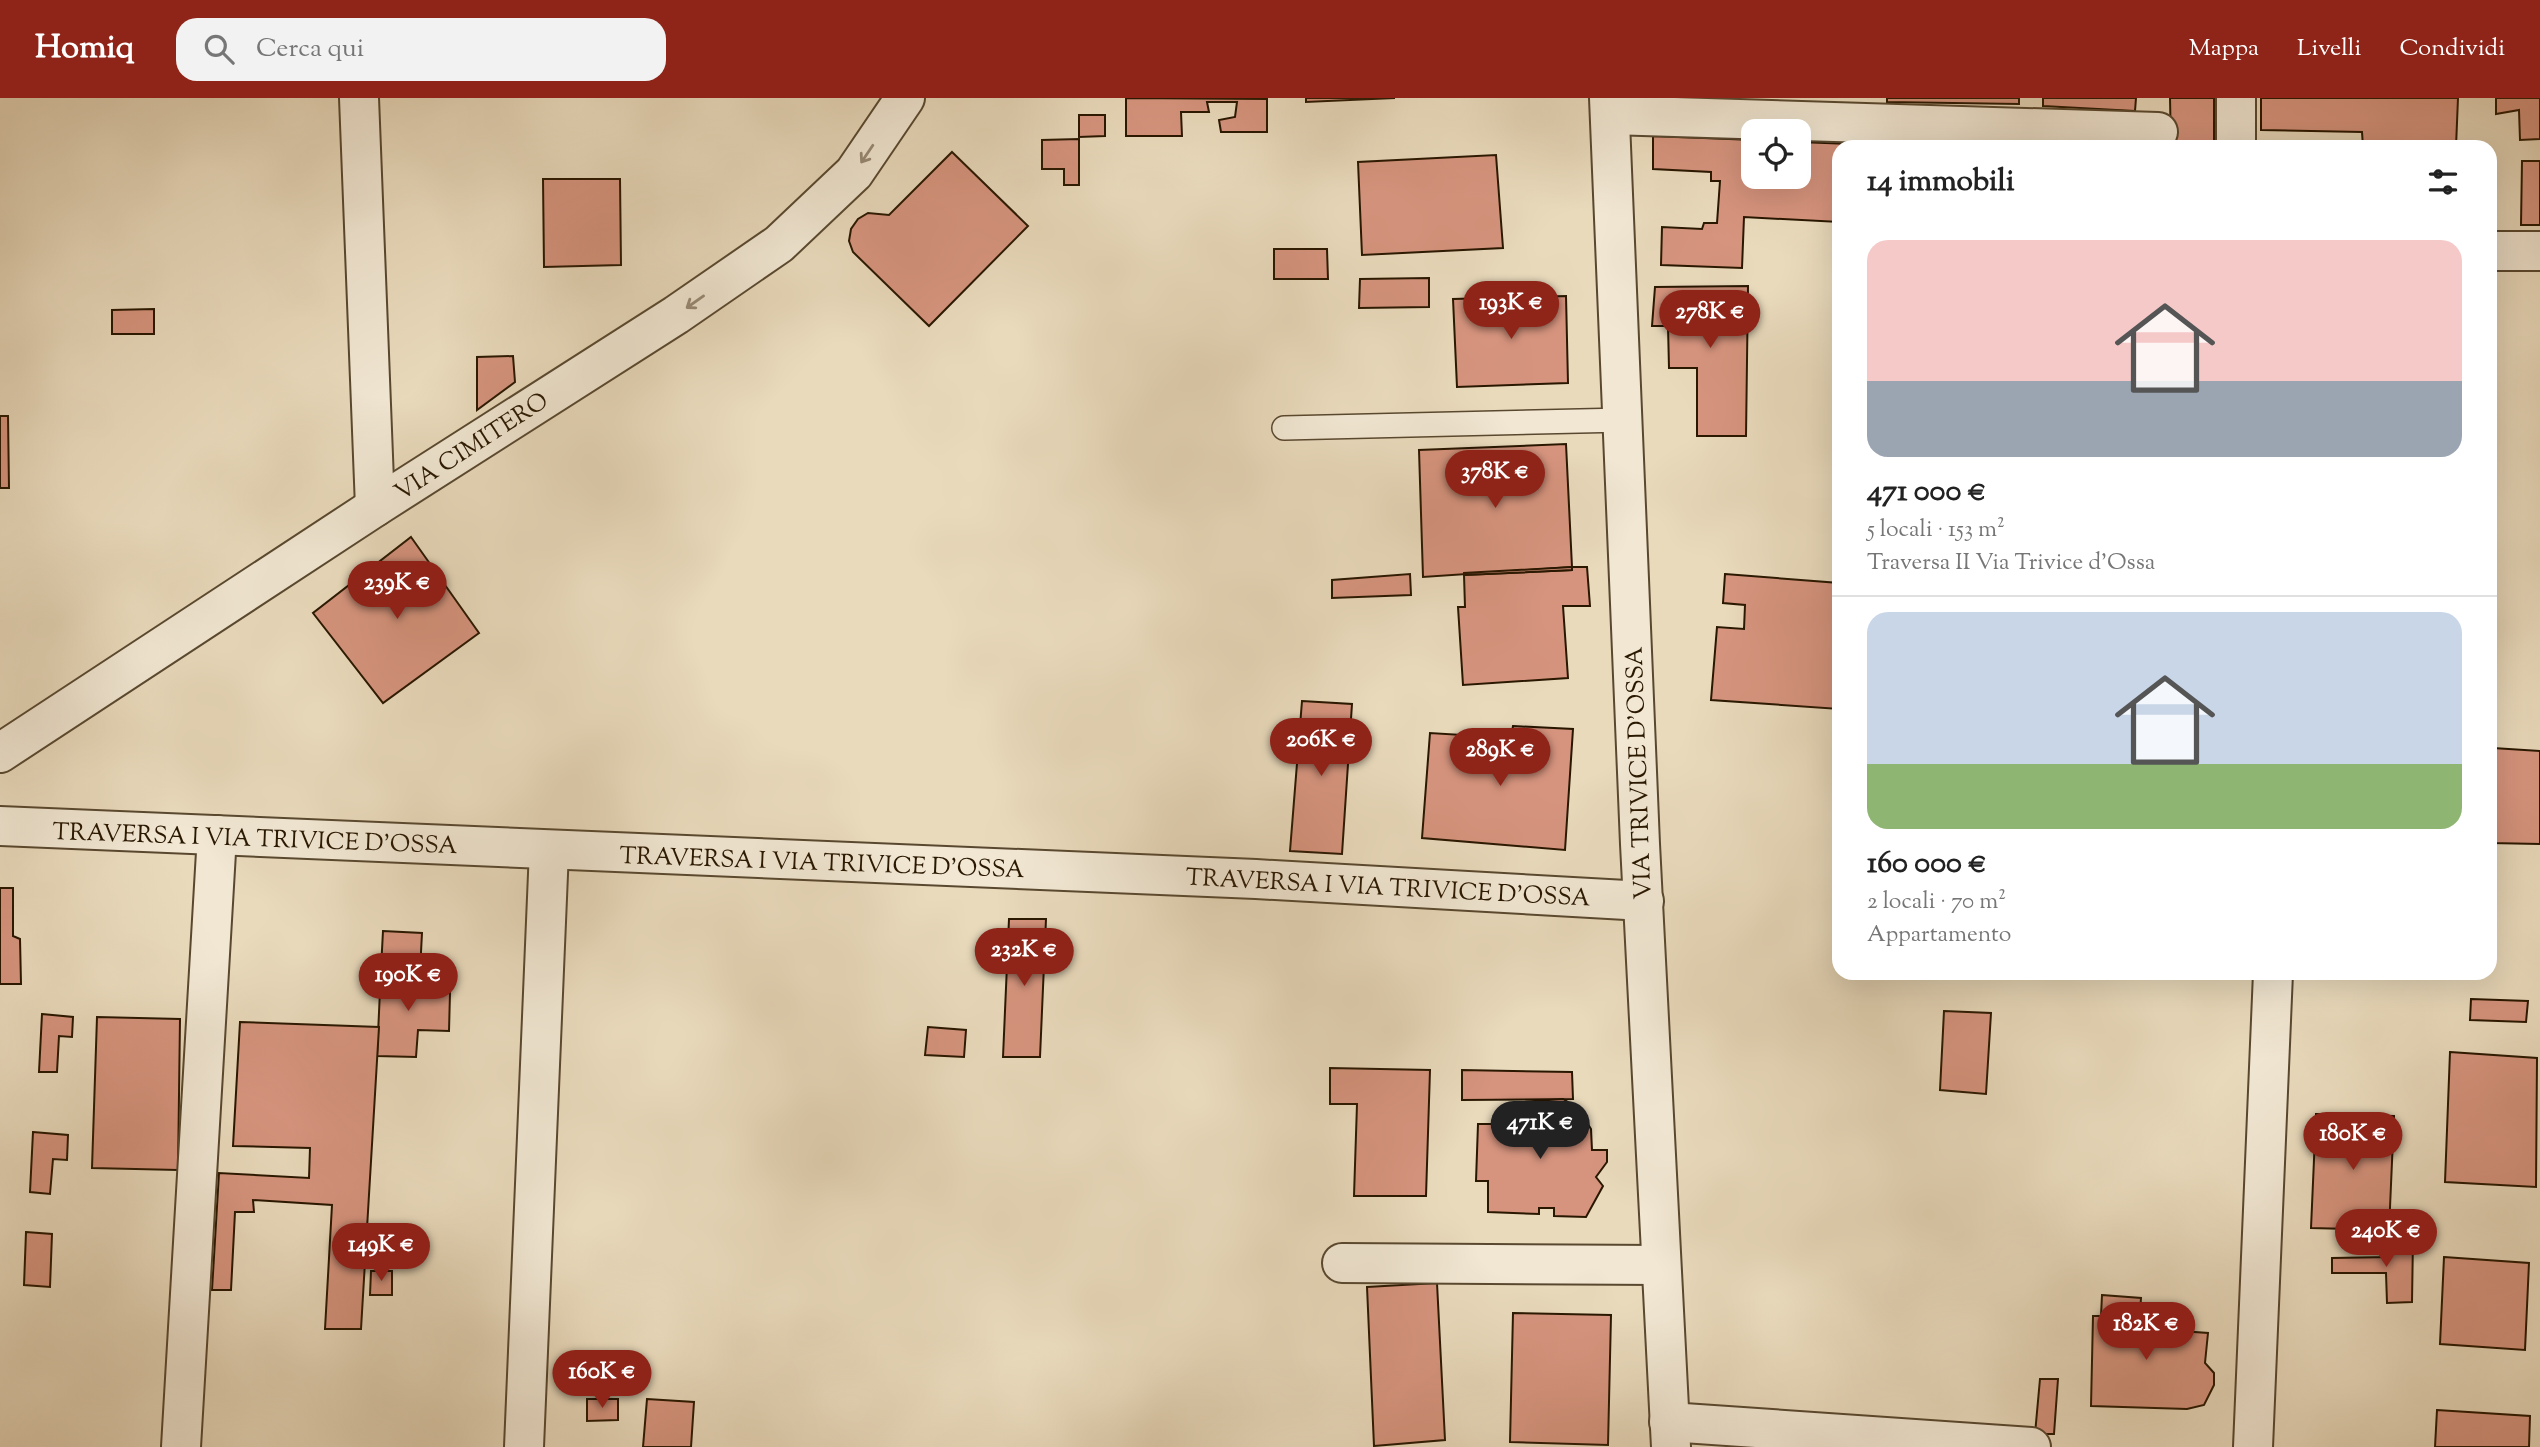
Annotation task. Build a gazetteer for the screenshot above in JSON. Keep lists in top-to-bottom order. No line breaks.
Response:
{"streets":{"street":["VIA CIMITERO","VIA TRIVICE D'OSSA","TRAVERSA I VIA TRIVICE D'OSSA"]},"crossings":[["VIA TRIVICE D'OSSA","TRAVERSA I VIA TRIVICE D'OSSA"]],"one_way":["VIA CIMITERO"],"page":{"header":"Homiq","search":"Cerca qui","nav":["Mappa","Livelli","Condividi"],"heading":"14 immobili","list":[{"name":"471 000 €","note":"5 locali · 153 m² · Traversa II Via Trivice d'Ossa"},{"name":"160 000 €","note":"2 locali · 70 m² · Appartamento"}],"price":["193K €","278K €","378K €","239K €","206K €","289K €","232K €","190K €","471K €","180K €","240K €","149K €","182K €","160K €"]}}
